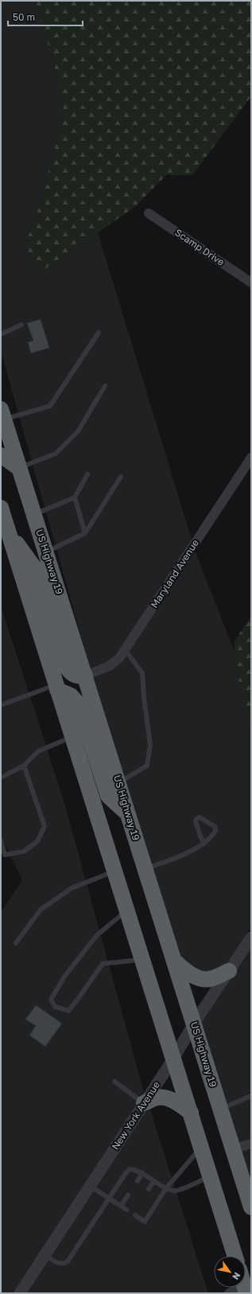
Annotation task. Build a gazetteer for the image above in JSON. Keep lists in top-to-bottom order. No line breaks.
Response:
{"streets":{"highway":["US Highway 19"],"street":["Scamp Drive","Maryland Avenue","New York Avenue"]},"crossings":[["US Highway 19","Maryland Avenue"],["US Highway 19","New York Avenue"]],"scale_bar":"50 m","north":"bottom right"}
